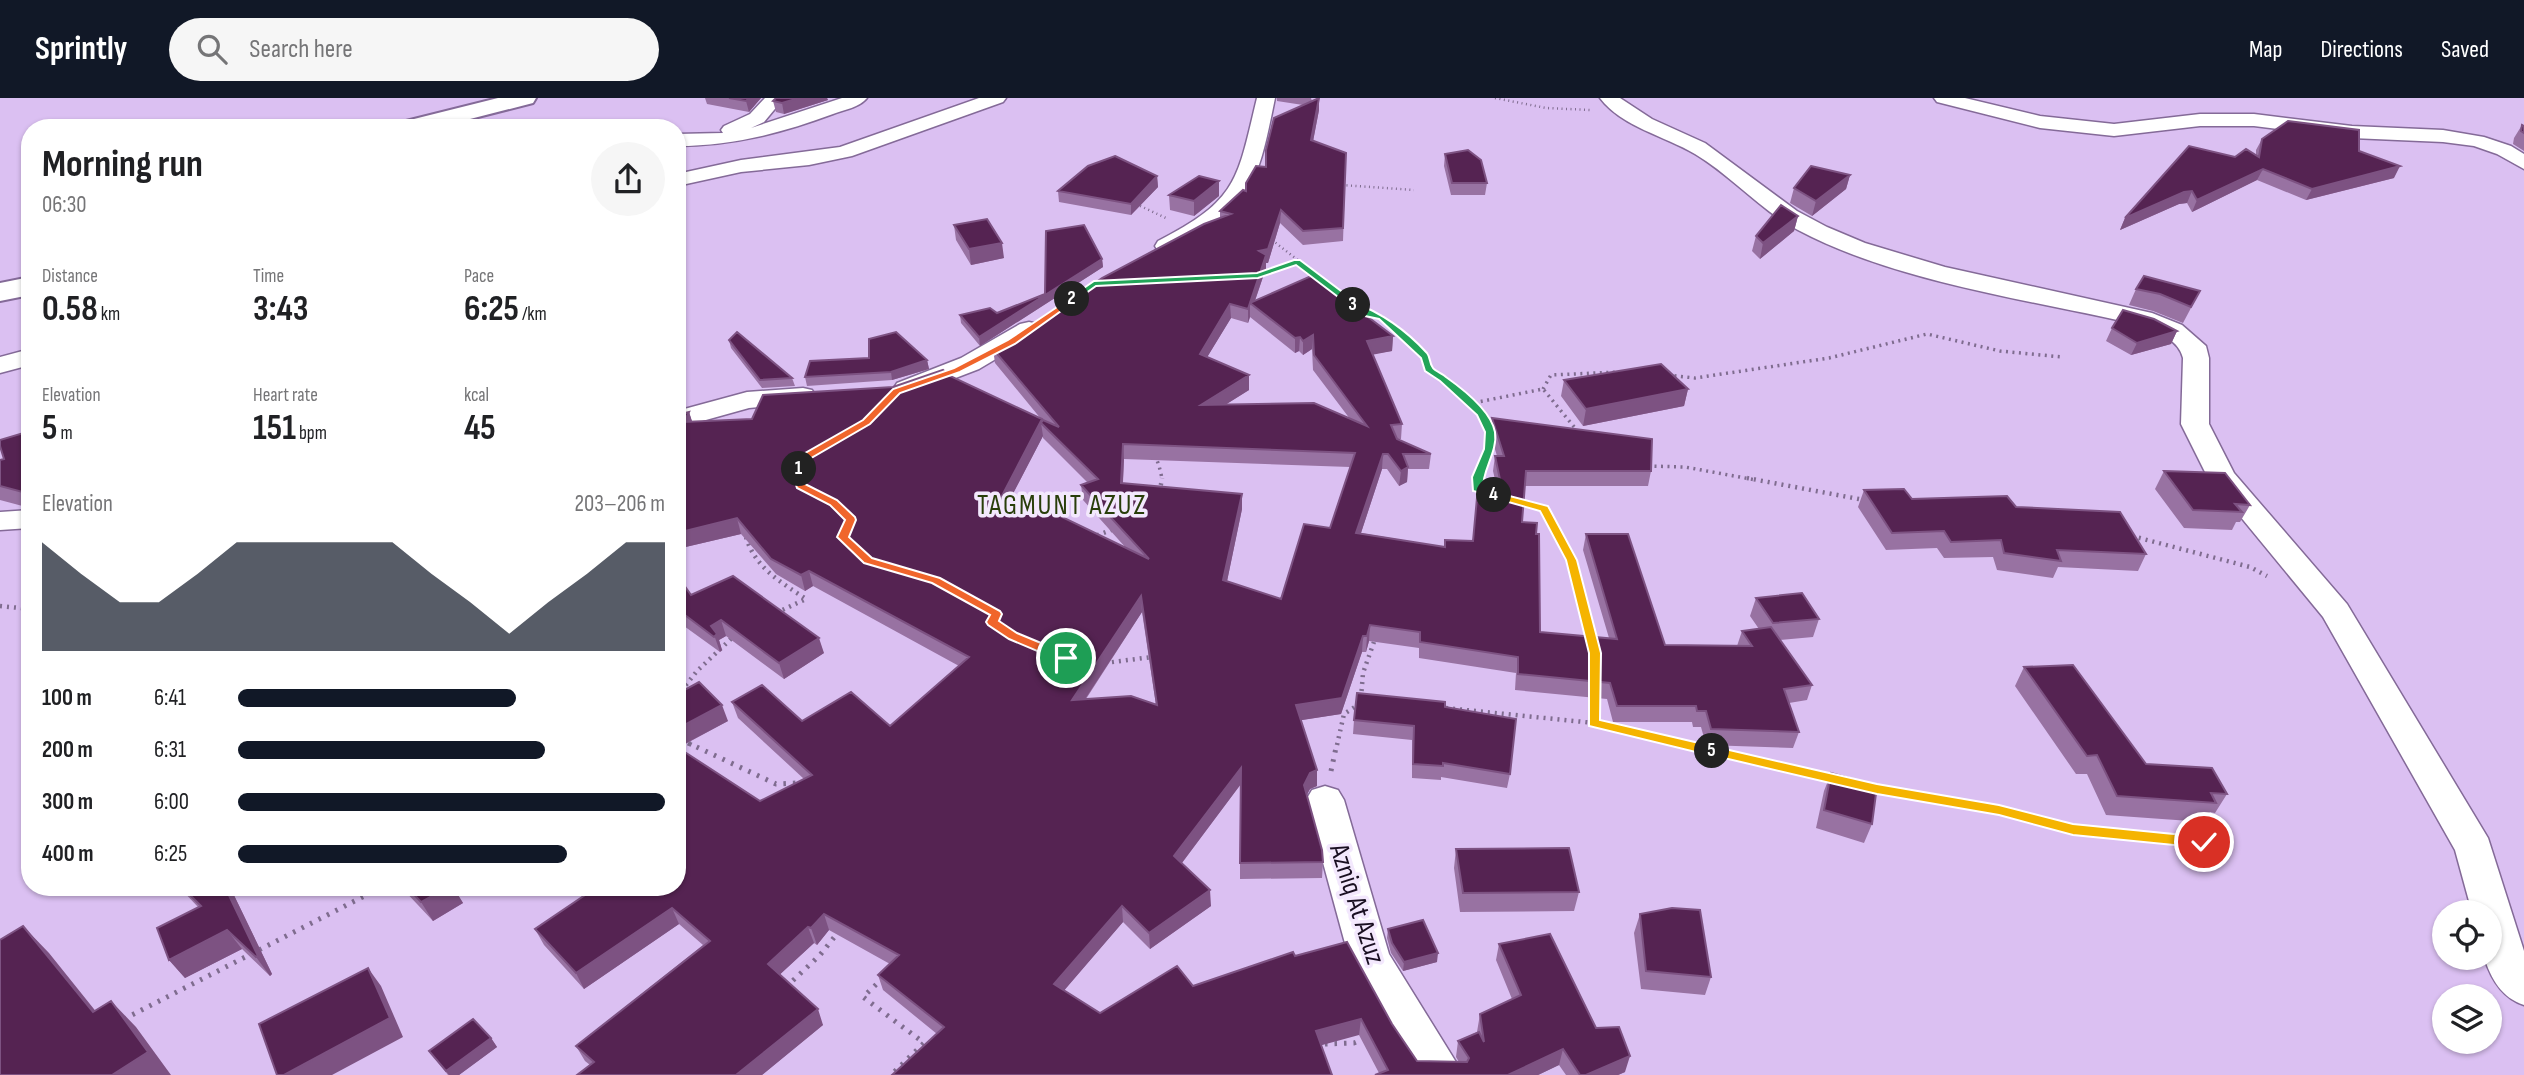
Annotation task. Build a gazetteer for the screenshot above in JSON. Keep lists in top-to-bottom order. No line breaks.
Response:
{"streets":{"street":["Azniq At Azuz"]},"districts":["TAGMUNT AZUZ"],"page":{"header":"Sprintly","search":"Search here","nav":["Map","Directions","Saved"],"heading":["Morning run","06:30"],"stats":[["Distance","0.58 km"],["Time","3:43"],["Pace","6:25 /km"],["Elevation","5 m"],["Heart rate","151 bpm"],["kcal","45"]],"pins":["2","3","1","4","5"],"chart":["Elevation","203–206 m"],"list":[{"name":"100 m","note":"6:41"},{"name":"200 m","note":"6:31"},{"name":"300 m","note":"6:00"},{"name":"400 m","note":"6:25"}]}}
